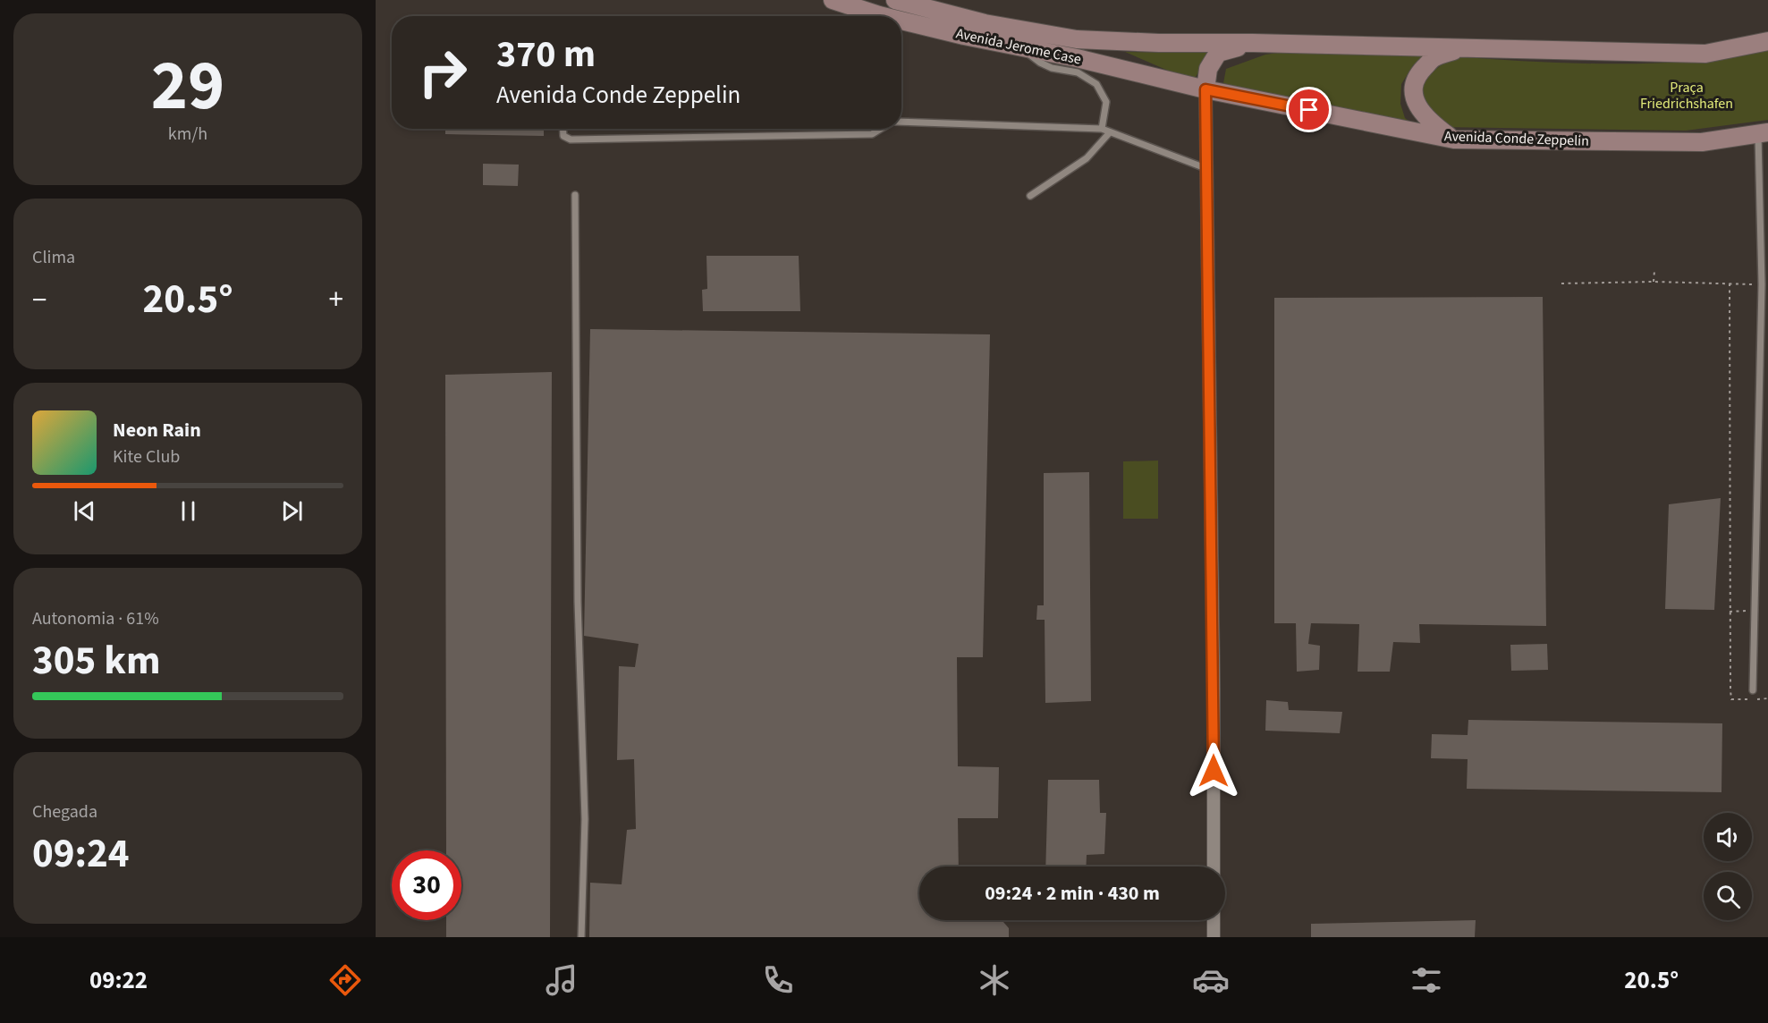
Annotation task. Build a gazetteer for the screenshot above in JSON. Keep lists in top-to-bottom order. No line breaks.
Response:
{"streets":{"main road":["Avenida Jerome Case","Avenida Conde Zeppelin"]},"crossings":[["Avenida Jerome Case","Avenida Conde Zeppelin"]],"parks":["Praça Friedrichshafen"],"page":{"tile":[["29","km/h"],"Clima",["Autonomia · 61%","305 km"],["Chegada","09:24"]],"turn":["370 m","Avenida Conde Zeppelin"],"heat":["−","20.5°","+"],"song":["Neon Rain","Kite Club"],"limit":"30","trip":"09:24 · 2 min · 430 m","tabs":["09:22","20.5°"]}}
